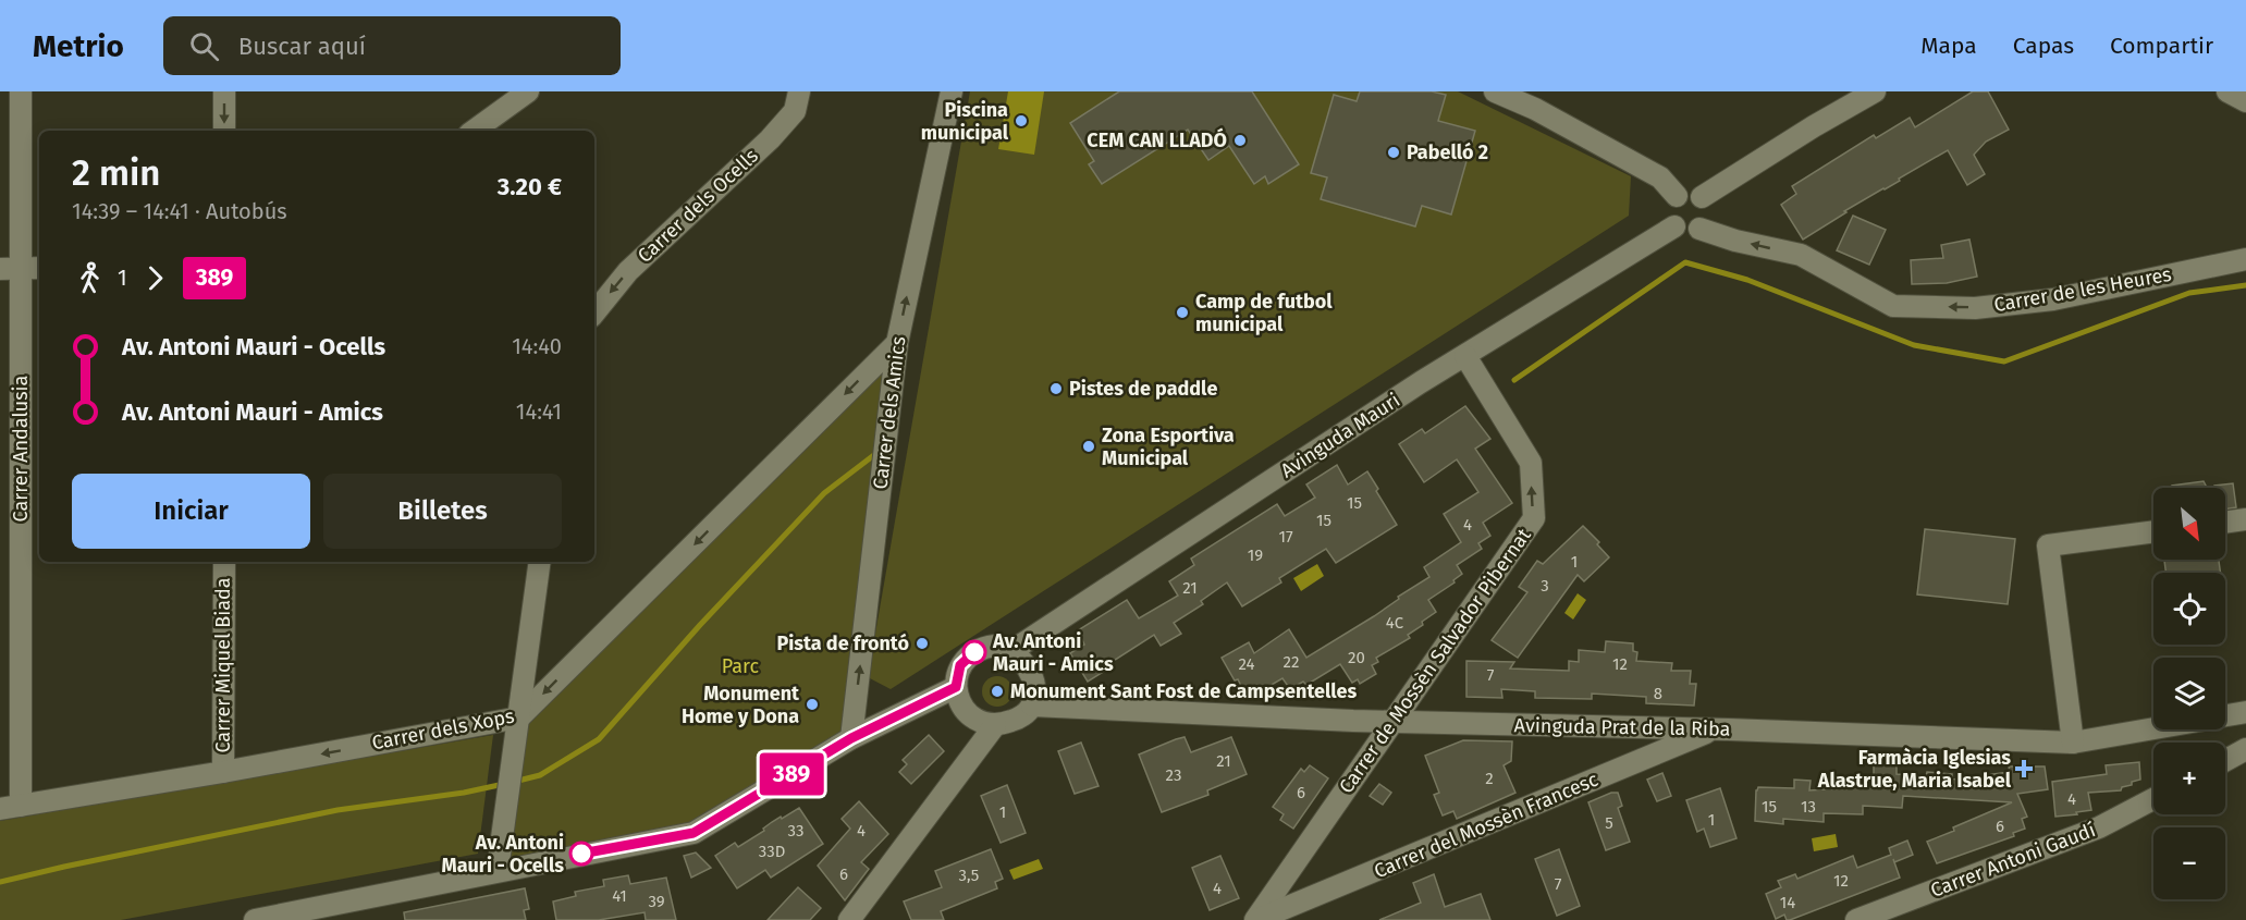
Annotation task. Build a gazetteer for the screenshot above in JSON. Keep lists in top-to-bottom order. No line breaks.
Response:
{"streets":{"street":["Carrer dels Ocells","Carrer de les Heures","Carrer dels Amics","Avinguda Mauri","Carrer Andalusia","Carrer de Mossèn Salvador Pibernat","Carrer Miquel Biada","Avinguda Prat de la Riba","Carrer dels Xops","Carrer del Mossèn Francesc","Carrer Antoni Gaudí"]},"crossings":[["Carrer de les Heures","Avinguda Mauri"],["Carrer dels Amics","Carrer dels Xops"],["Avinguda Mauri","Carrer de Mossèn Salvador Pibernat"],["Avinguda Mauri","Avinguda Prat de la Riba"],["Carrer Andalusia","Carrer dels Xops"],["Carrer de Mossèn Salvador Pibernat","Avinguda Prat de la Riba"],["Carrer de Mossèn Salvador Pibernat","Carrer del Mossèn Francesc"],["Carrer Miquel Biada","Carrer dels Xops"],["Avinguda Prat de la Riba","Carrer del Mossèn Francesc"]],"one_way":["Carrer dels Ocells","Carrer de les Heures","Carrer dels Amics","Carrer de Mossèn Salvador Pibernat"],"parks":["Parc"],"places":{"other":["Piscina municipal","CEM CAN LLADÓ","Pabelló 2","Camp de futbol municipal","Pistes de paddle","Zona Esportiva Municipal","Pista de frontó","Av. Antoni Mauri - Amics","Monument Sant Fost de Campsentelles","Monument Home y Dona","Av. Antoni Mauri - Ocells"],"health":["Farmàcia Iglesias Alastrue, Maria Isabel"]},"lines":["bus line 389"],"house_numbers":["15","15","4","17","19","1","3","21","4C","20","22","24","12","7","8","21","23","2","6","4","15","13","1","1","5","6","33","4","33D","6","3,5","12","7","4","41","39","14"],"north":"bottom right","page":{"header":"Metrio","search":"Buscar aquí","nav":["Mapa","Capas","Compartir"],"on_map":"389","heading":["2 min","14:39 – 14:41 · Autobús","3.20 €"],"legs":["1","389"],"list":[{"name":"Av. Antoni Mauri - Ocells","value":"14:40"},{"name":"Av. Antoni Mauri - Amics","value":"14:41"}],"buttons":["Iniciar","Billetes"],"map_buttons":["+","−"]}}
